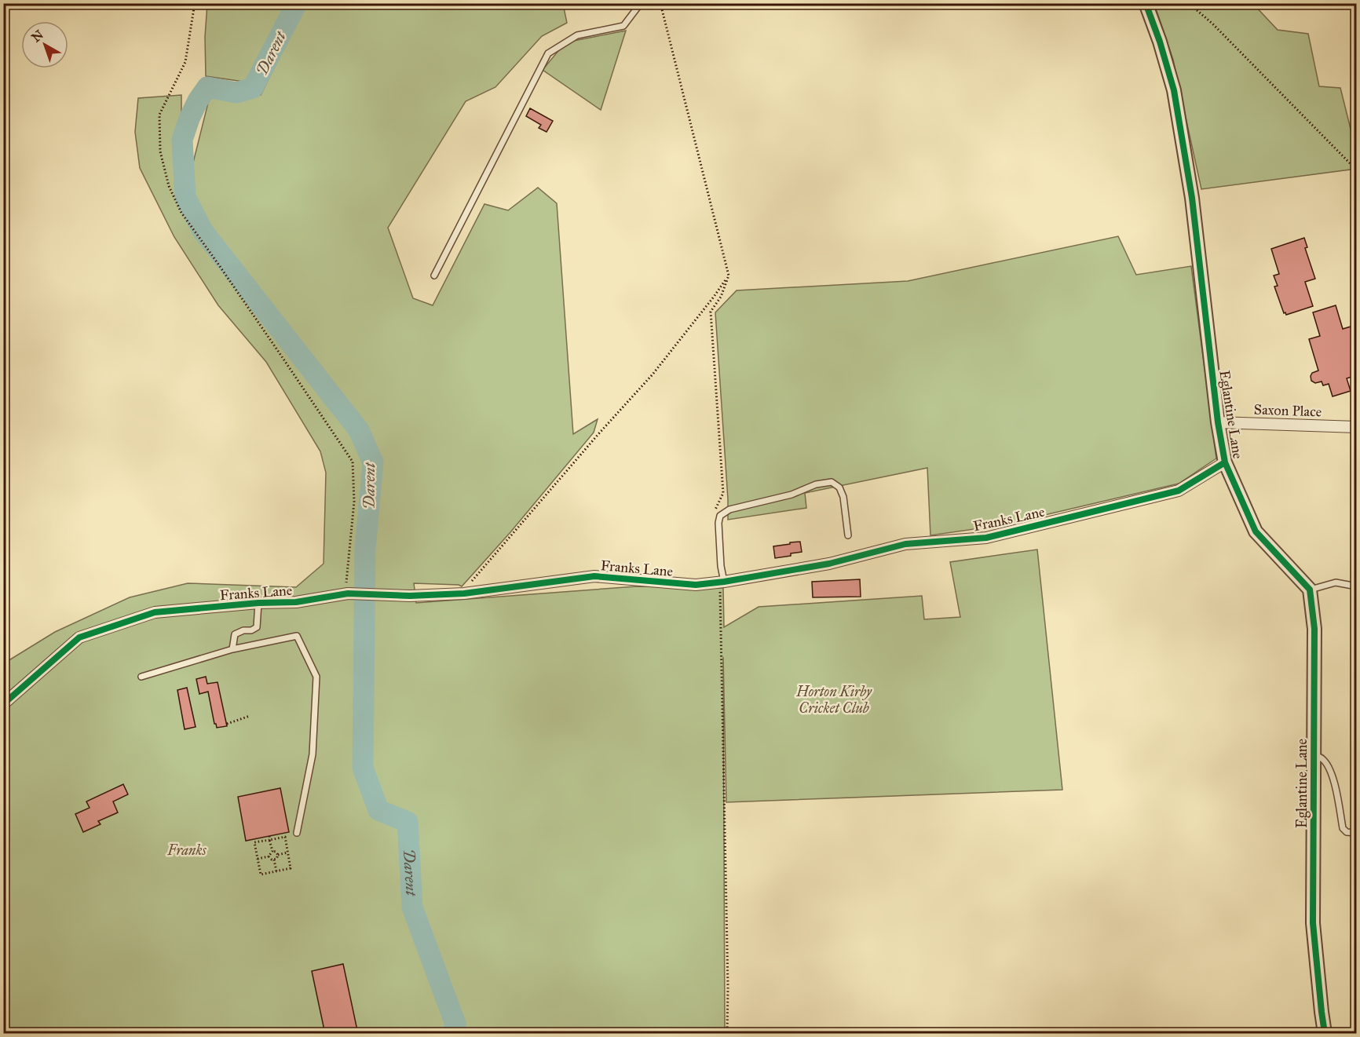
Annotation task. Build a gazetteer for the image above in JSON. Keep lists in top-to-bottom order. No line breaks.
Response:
{"streets":{"street":["Saxon Place","Eglantine Lane","Franks Lane"]},"crossings":[["Saxon Place","Eglantine Lane"],["Eglantine Lane","Franks Lane"]],"water":["Darent"],"parks":["Horton Kirby Cricket Club","Franks"],"north":"top left"}
